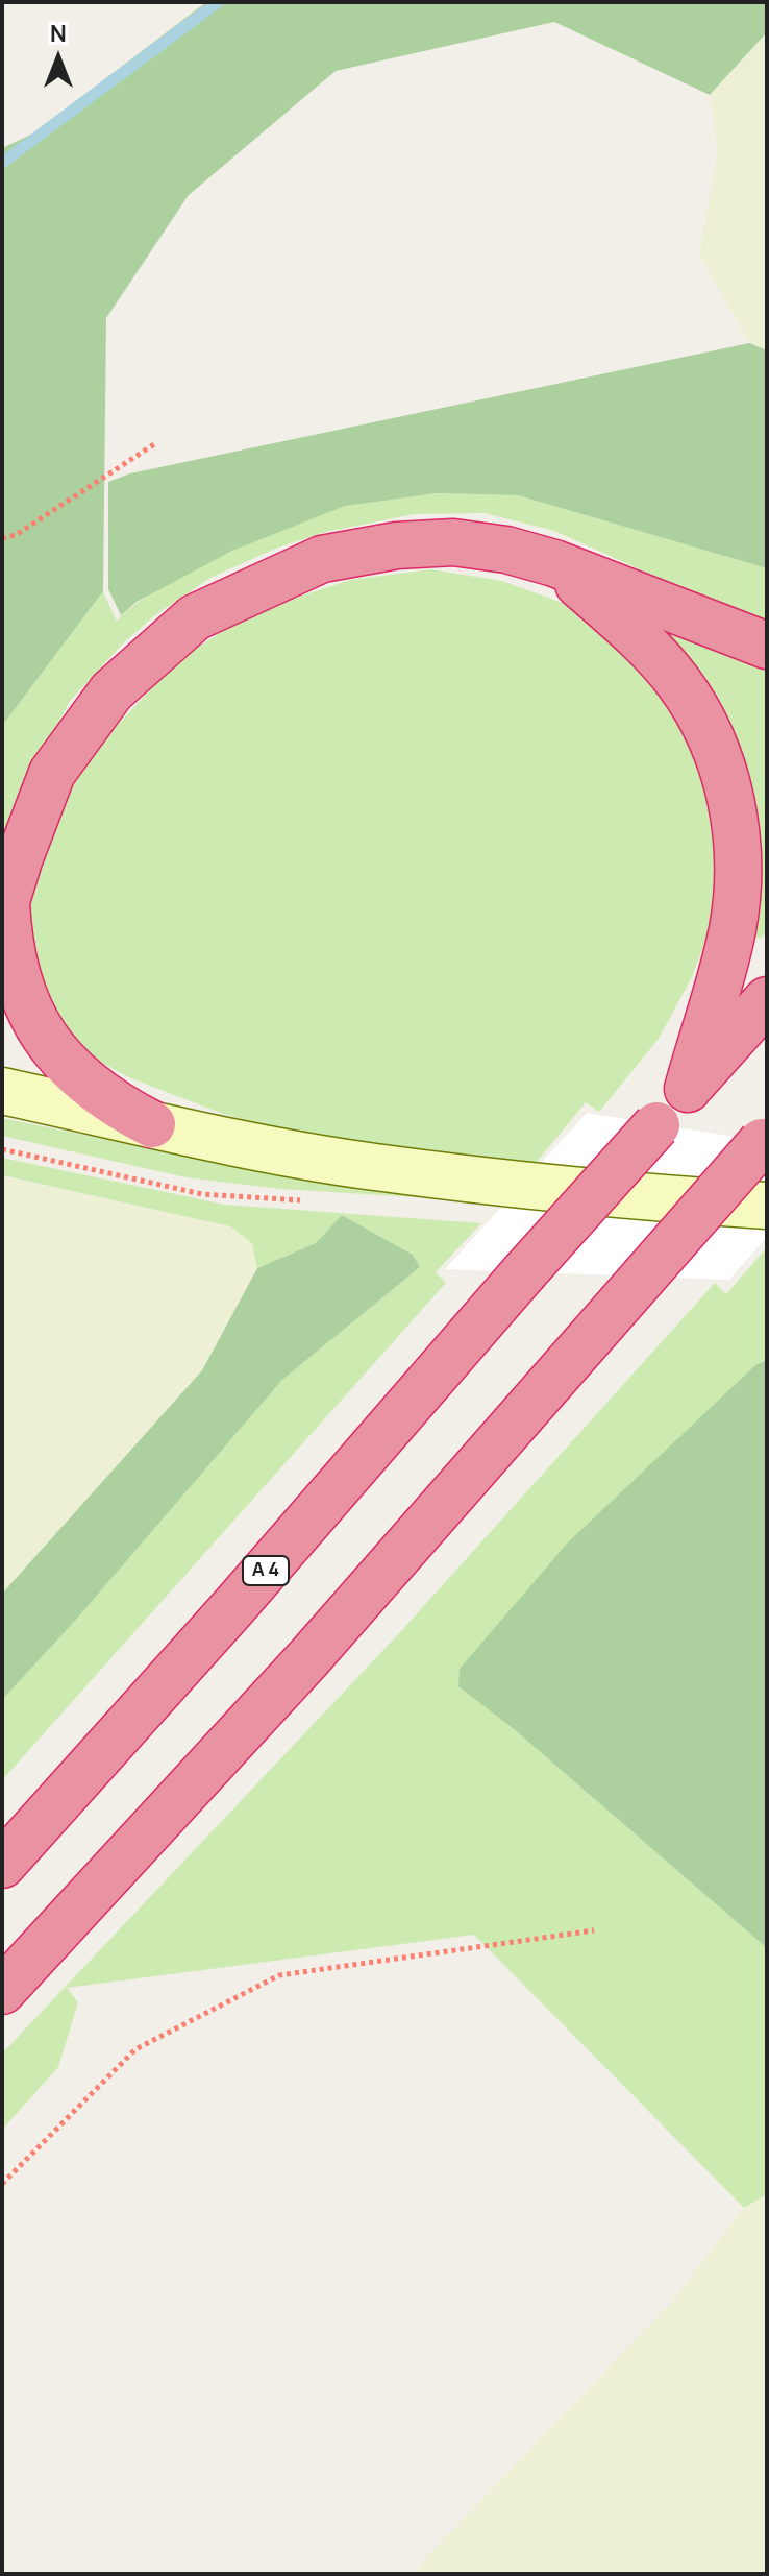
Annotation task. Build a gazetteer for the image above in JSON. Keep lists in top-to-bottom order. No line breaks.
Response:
{"streets":{"highway":["A 4"]},"north":"top"}
